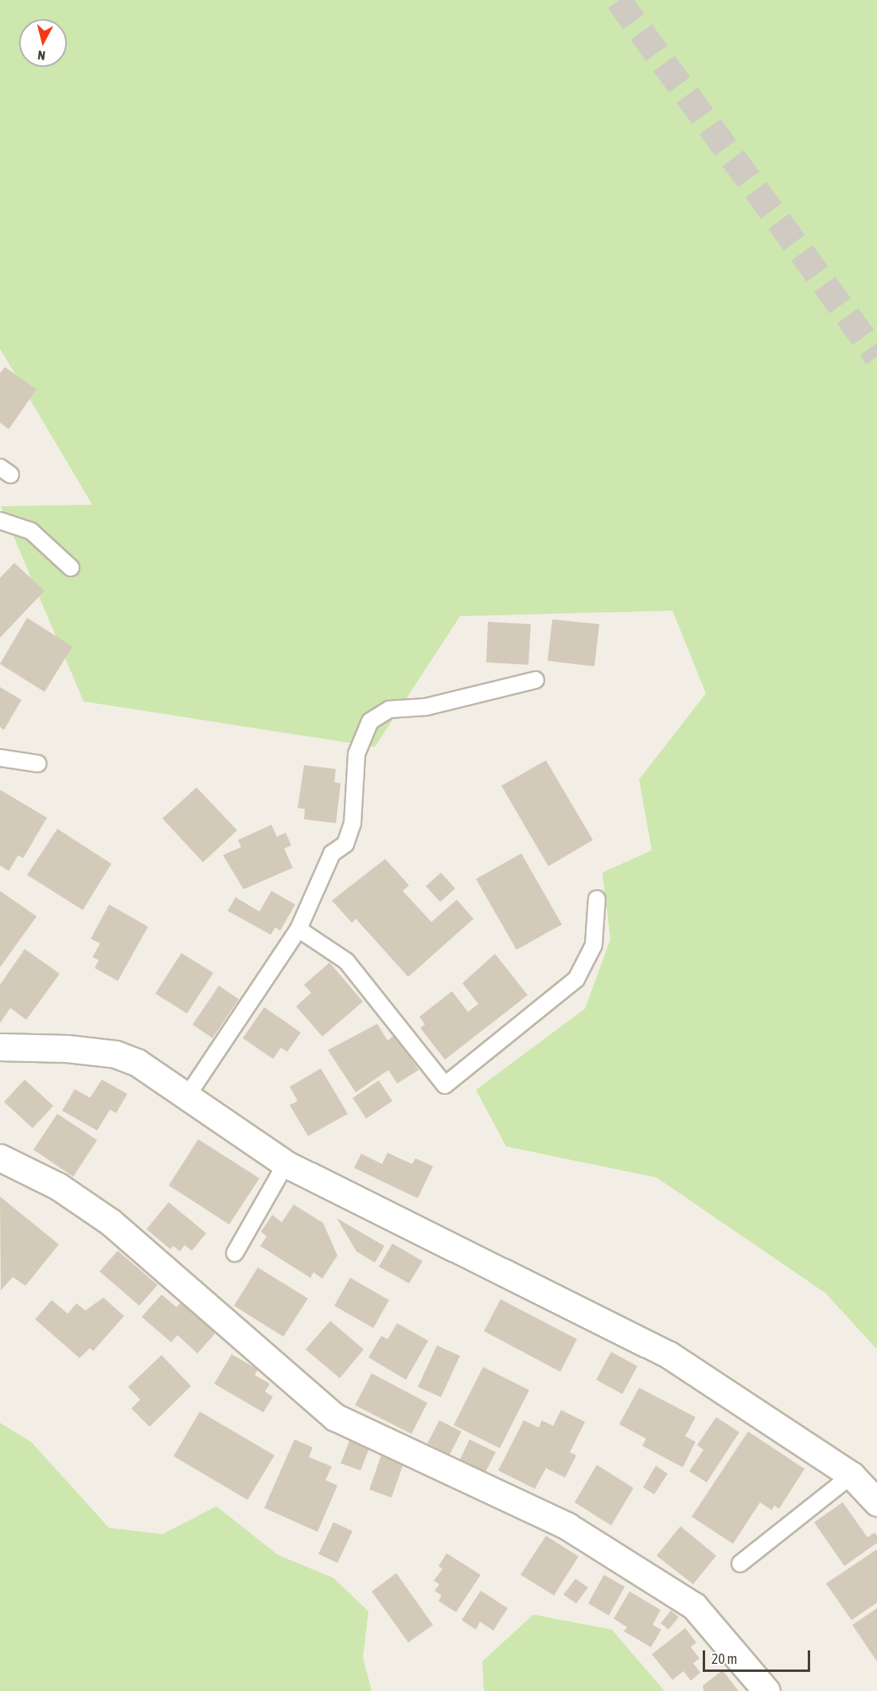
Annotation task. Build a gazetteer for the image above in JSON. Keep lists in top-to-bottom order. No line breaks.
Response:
{"scale_bar":"20 m","north":"bottom"}
